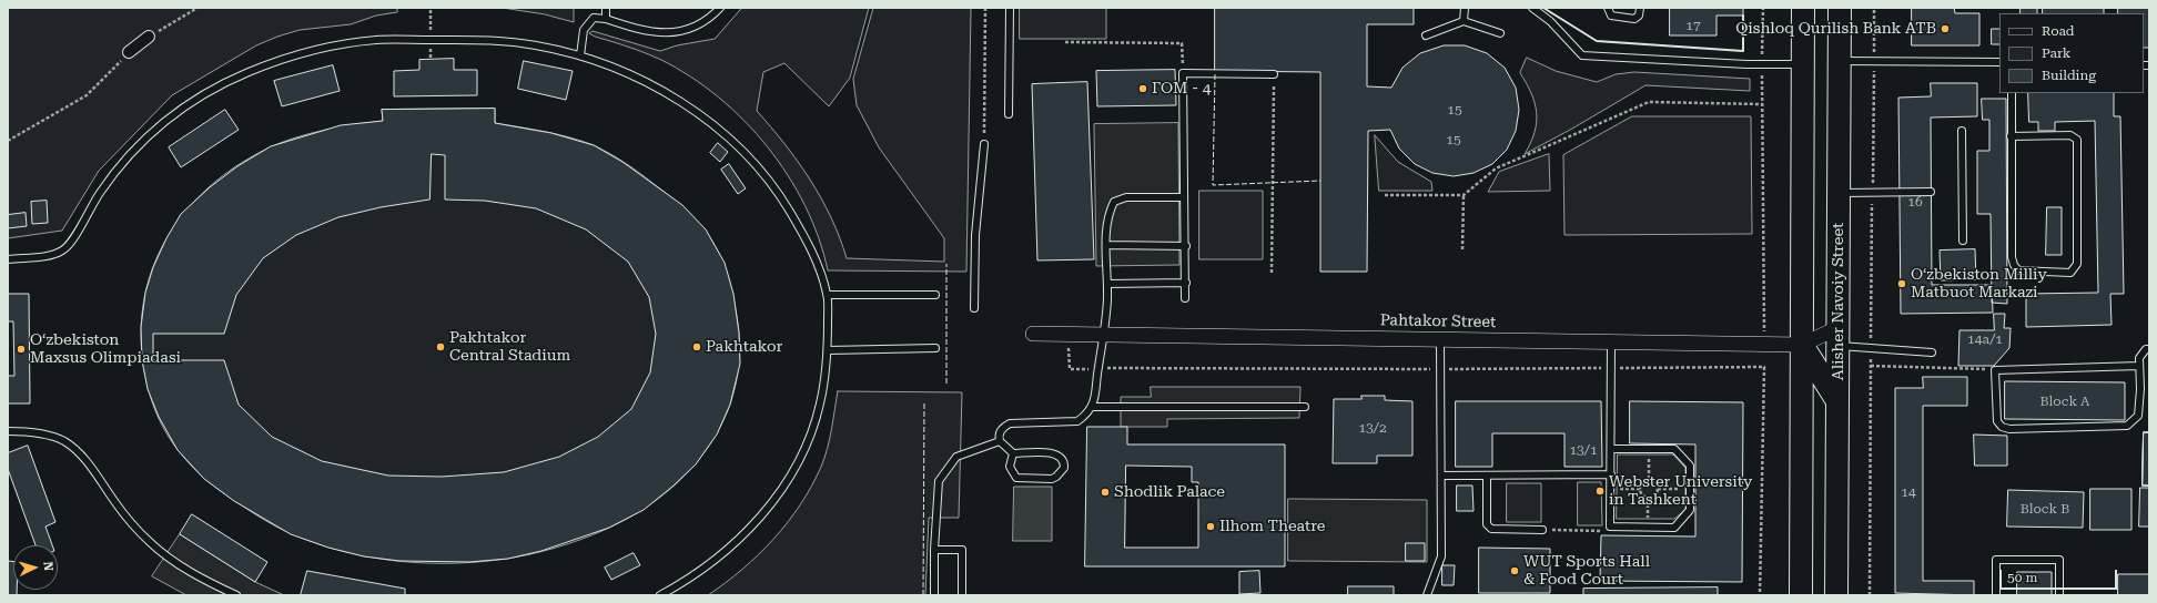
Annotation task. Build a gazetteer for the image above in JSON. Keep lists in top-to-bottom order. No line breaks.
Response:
{"streets":{"main road":["Alisher Navoiy Street"],"street":["Pahtakor Street"]},"crossings":[["Alisher Navoiy Street","Pahtakor Street"]],"places":["Qishloq Qurilish Bank ATB","ГОМ - 4","O‘zbekiston Milliy Matbuot Markazi","Pakhtakor Central Stadium","Pakhtakor","Oʻzbekiston Maxsus Olimpiadasi","Webster University in Tashkent","Shodlik Palace","Ilhom Theatre","WUT Sports Hall & Food Court"],"house_numbers":["17","15","15","16","14a/1","Block A","13/2","13/1","14","Block B"],"legend":["Road","Park","Building"],"scale_bar":"50 m","north":"right"}
